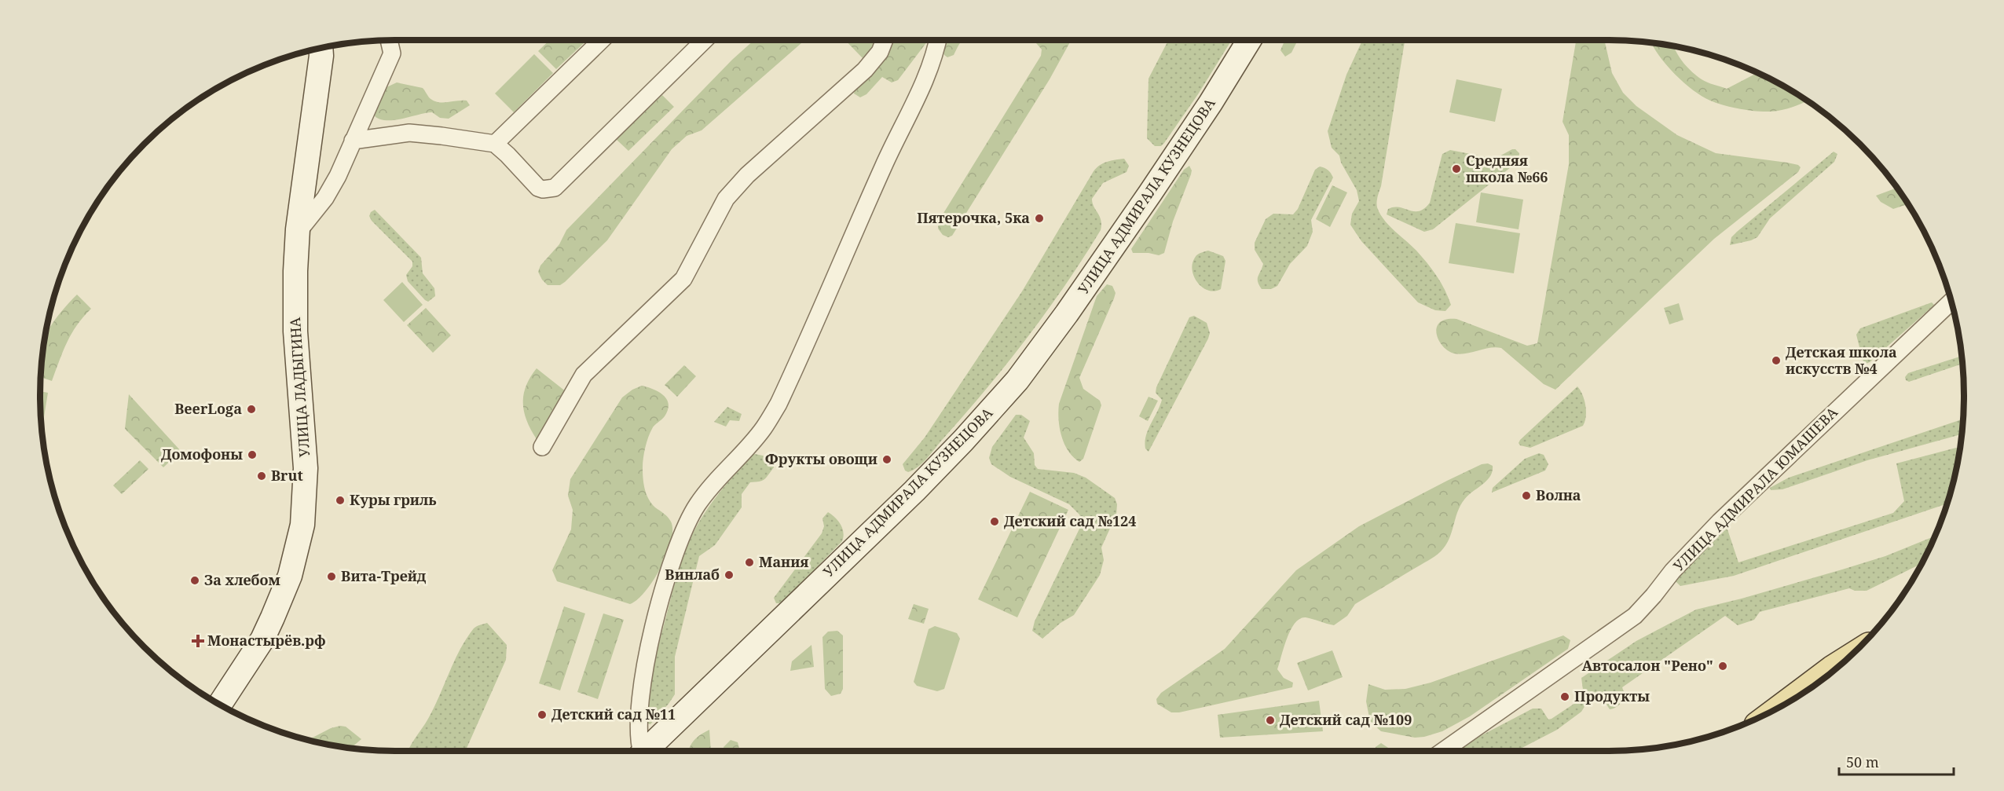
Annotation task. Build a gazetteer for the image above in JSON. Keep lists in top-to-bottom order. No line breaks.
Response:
{"streets":{"main road":["УЛИЦА АДМИРАЛА КУЗНЕЦОВА","УЛИЦА ЛАДЫГИНА"],"street":["УЛИЦА АДМИРАЛА ЮМАШЕВА"]},"places":{"other":["Средняя школа №66","Пятерочка, 5ка","Детская школа искусств №4","BeerLoga","Домофоны","Фрукты овощи","Brut","Волна","Куры гриль","Детский сад №124","Мания","Винлаб","Вита-Трейд","За хлебом","Автосалон \"Рено\"","Продукты","Детский сад №11","Детский сад №109"],"health":["Монастырёв.рф"]},"scale_bar":"50 m"}
